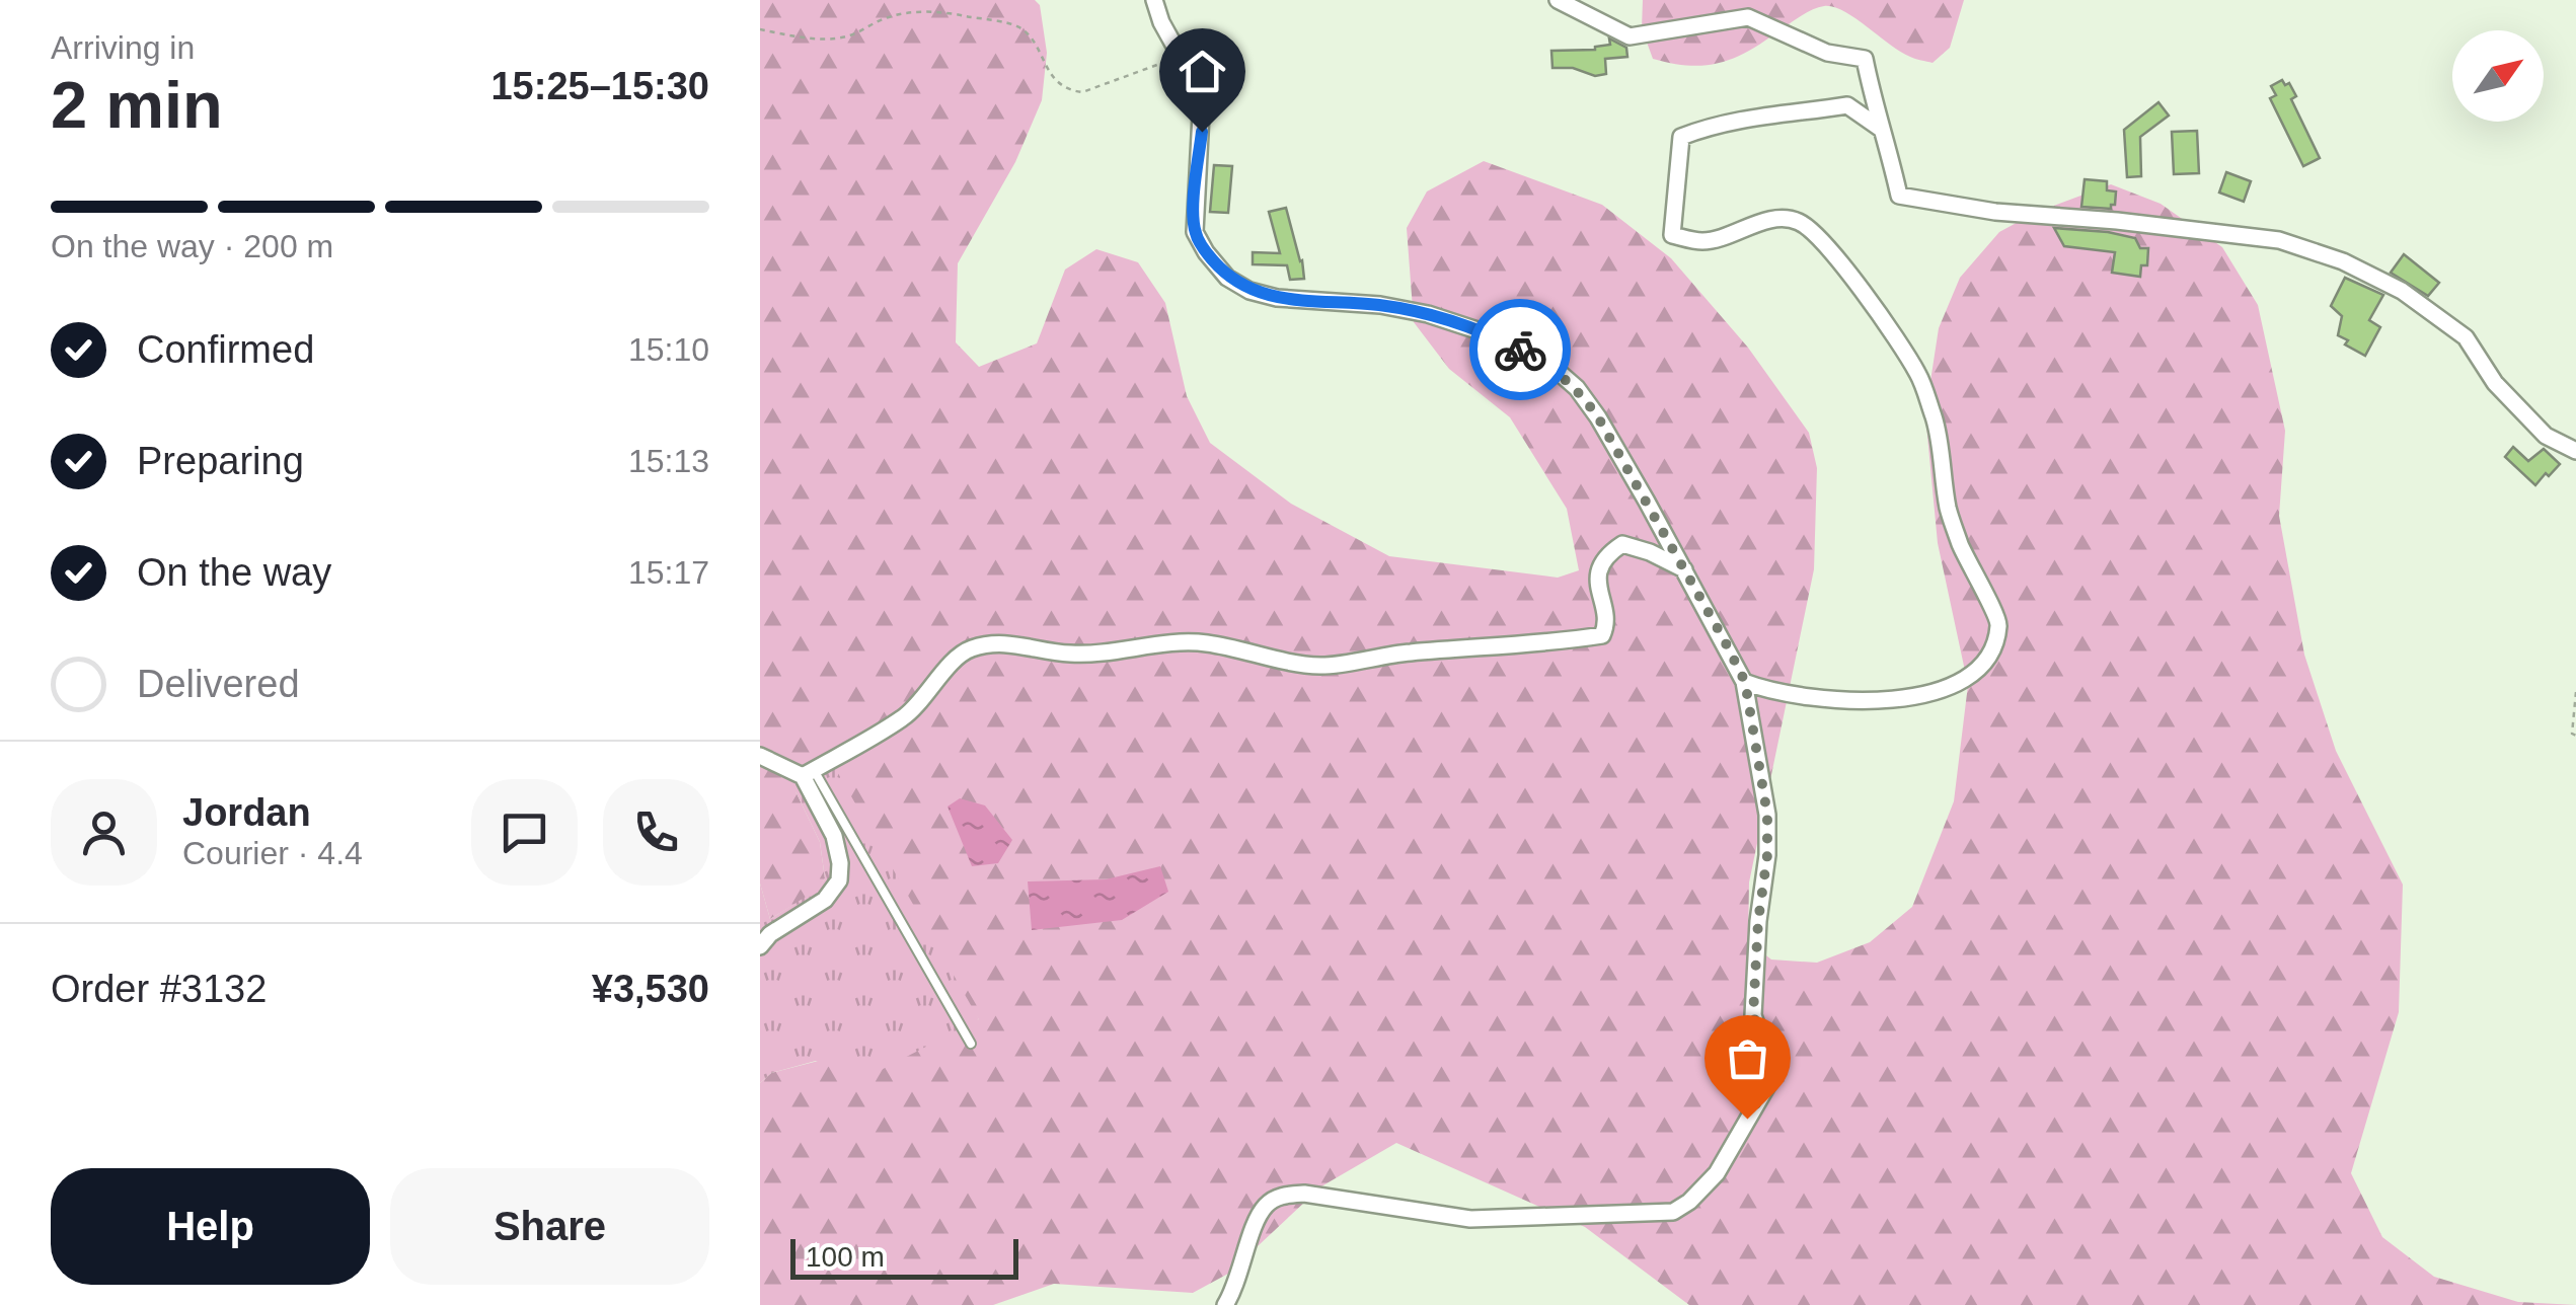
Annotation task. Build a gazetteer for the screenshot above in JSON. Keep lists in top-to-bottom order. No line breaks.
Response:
{"scale_bar":"100 m","north":"top right","page":{"heading":["2 min","Arriving in","15:25–15:30"],"panel":["Jordan","Courier · 4.4","Order #3132","¥3,530"],"bar":"On the way · 200 m","list":[["Confirmed","15:10"],["Preparing","15:13"],["On the way","15:17"],"Delivered"],"buttons":["Help","Share"],"scale":"100 m"}}
